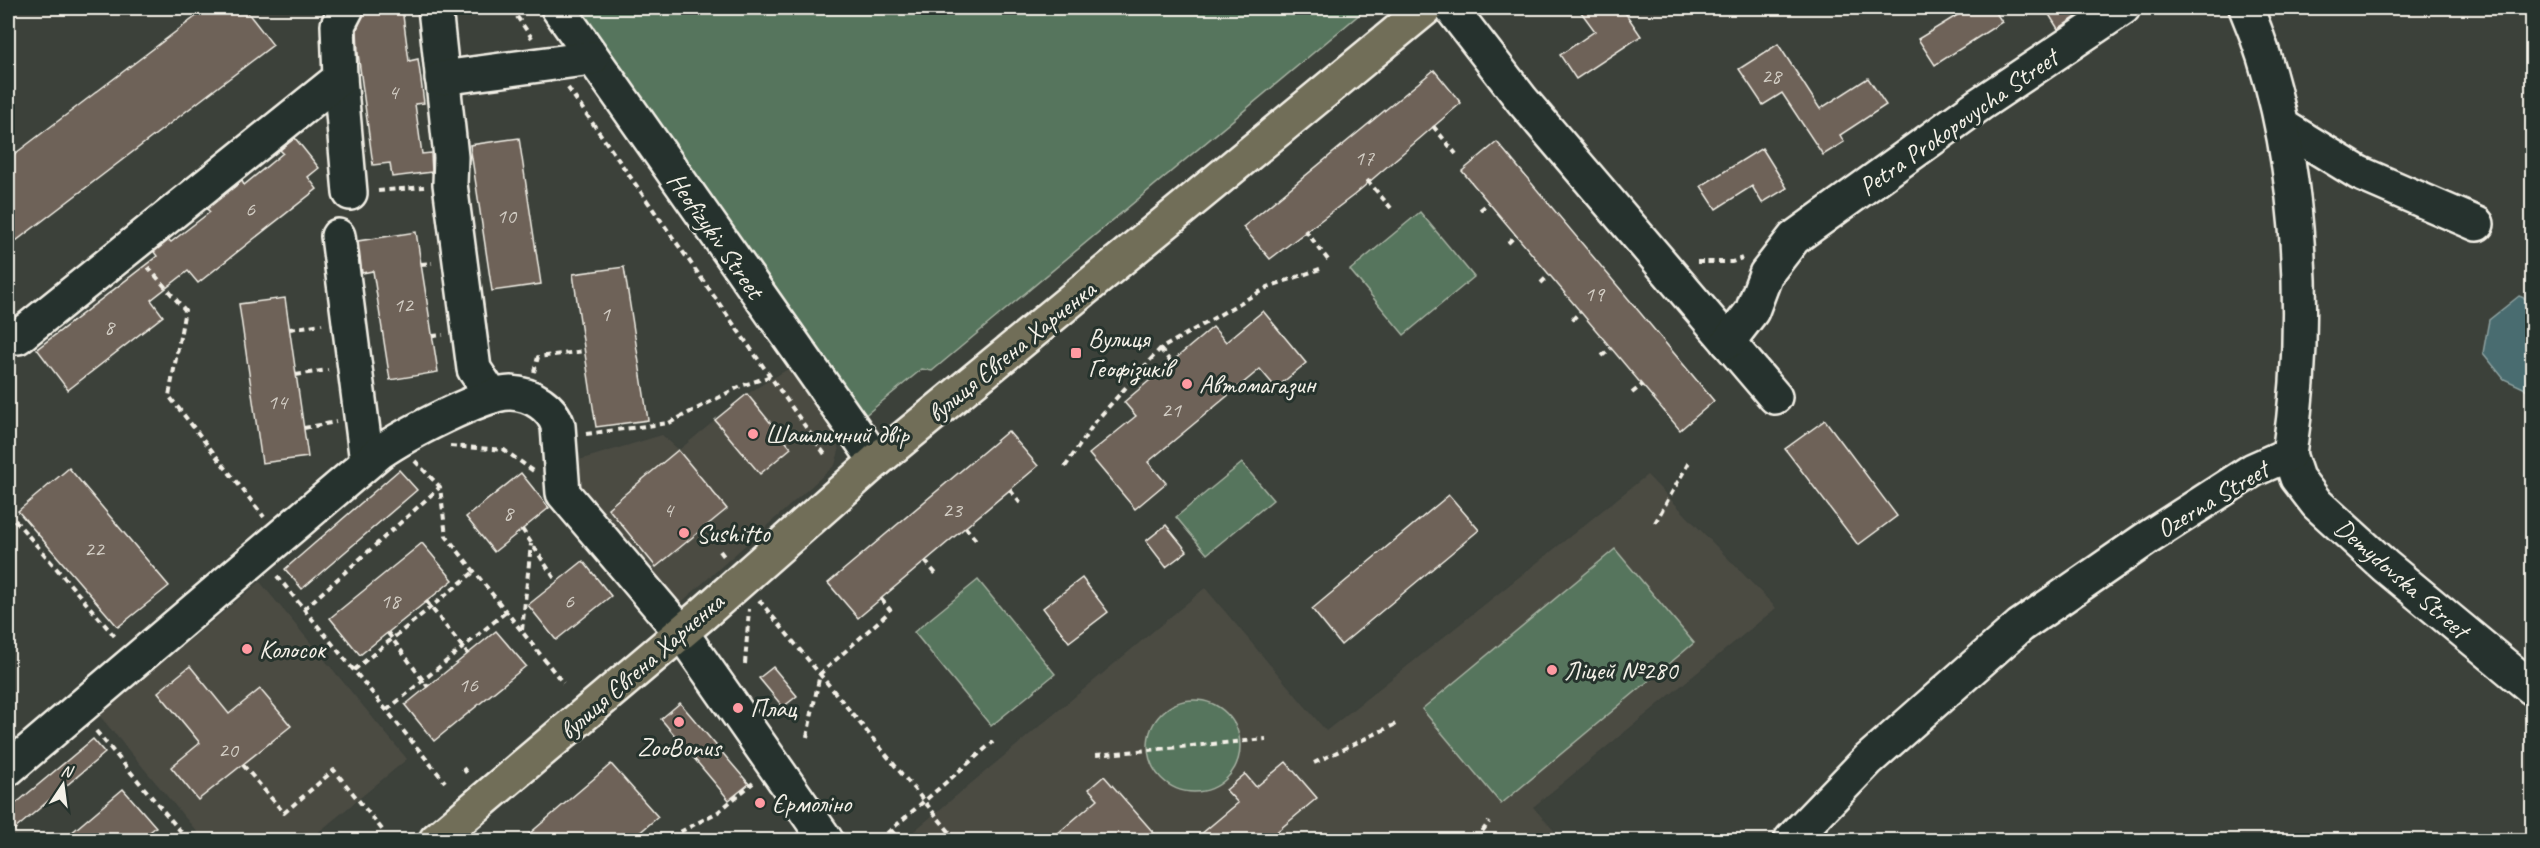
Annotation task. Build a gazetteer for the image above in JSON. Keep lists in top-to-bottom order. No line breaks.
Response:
{"streets":{"main road":["вулиця Євгена Харченка"],"street":["Petra Prokopovycha Street","Heofizykiv Street","Ozerna Street","Demydovska Street"]},"crossings":[["Heofizykiv Street","вулиця Євгена Харченка"],["Ozerna Street","Demydovska Street"]],"places":{"transit":["Вулиця Геофізиків"],"other":["Автомагазин","Шашличний двір","Sushitto","Колосок","Ліцей №280","Плац","ZooBonus","Єрмоліно"]},"house_numbers":["28","4","17","6","10","19","12","1","8","14","21","4","23","8","22","18","6","16","20"],"north":"top"}
